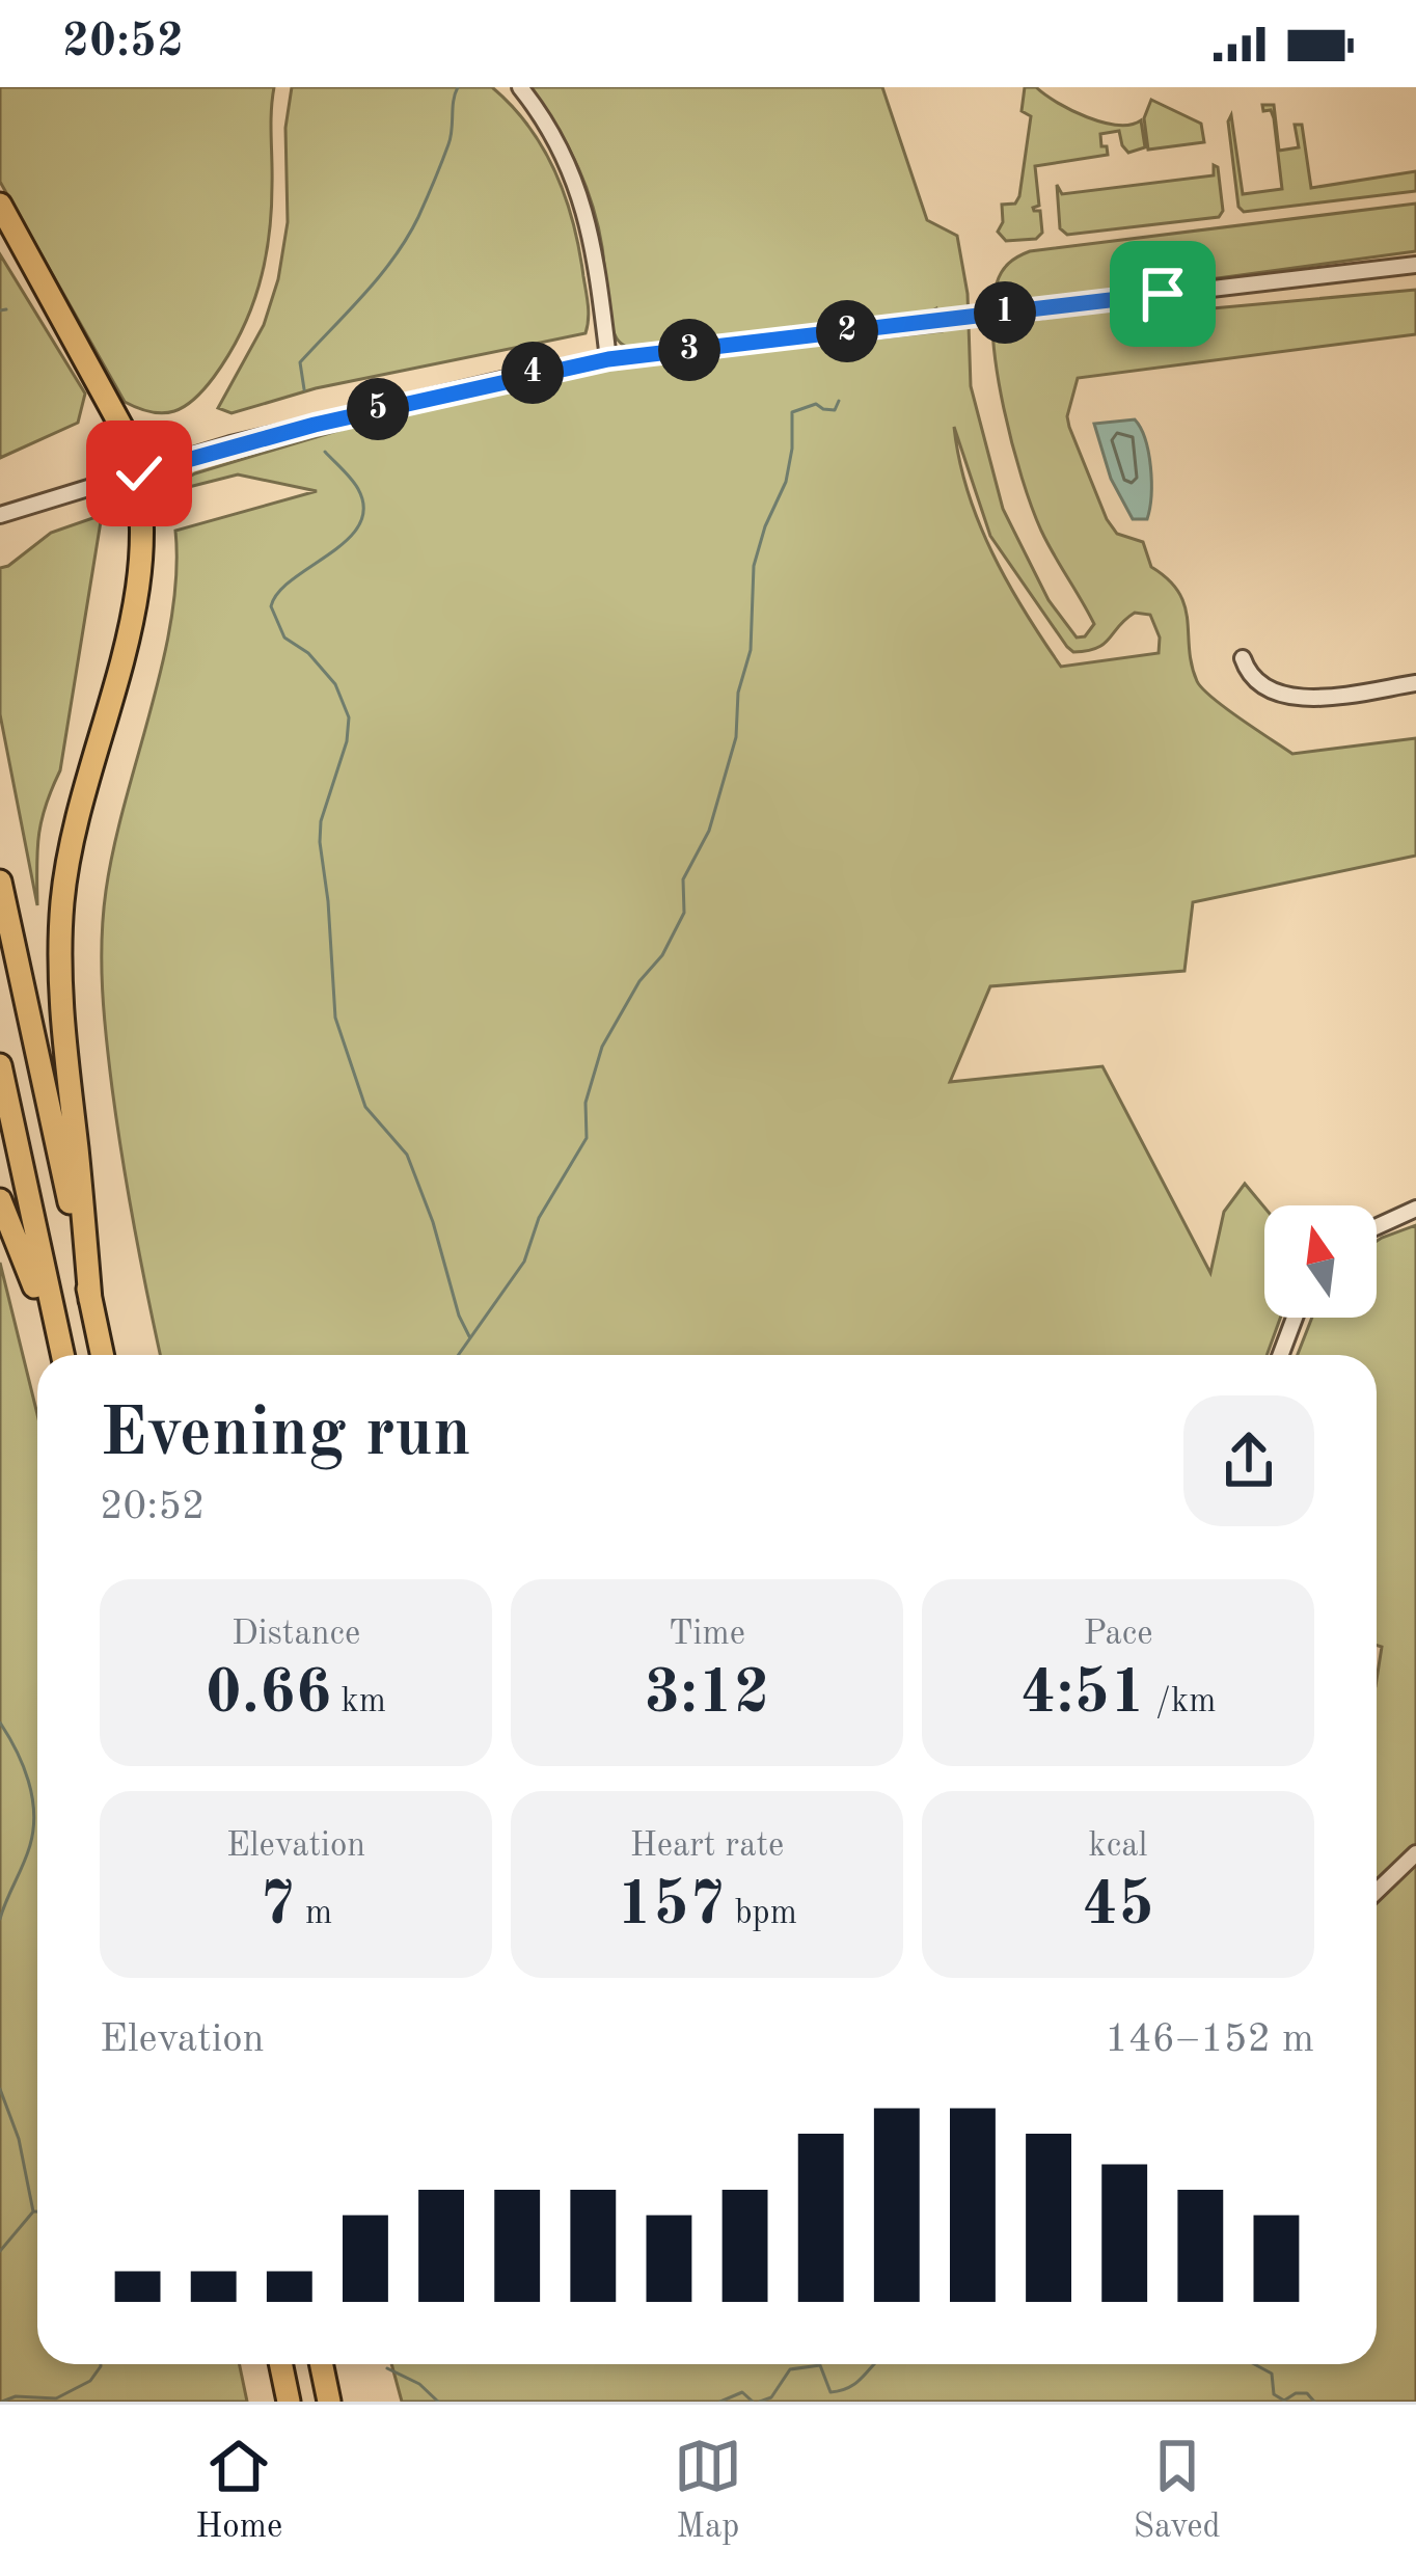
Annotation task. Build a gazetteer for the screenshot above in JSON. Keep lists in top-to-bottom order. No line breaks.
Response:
{"north":"top","page":{"status":"20:52","pins":["1","2","3","4","5"],"heading":["Evening run","20:52"],"stats":[["Distance","0.66 km"],["Time","3:12"],["Pace","4:51 /km"],["Elevation","7 m"],["Heart rate","157 bpm"],["kcal","45"]],"chart":["Elevation","146–152 m"],"tabs":["Home","Map","Saved"]}}
